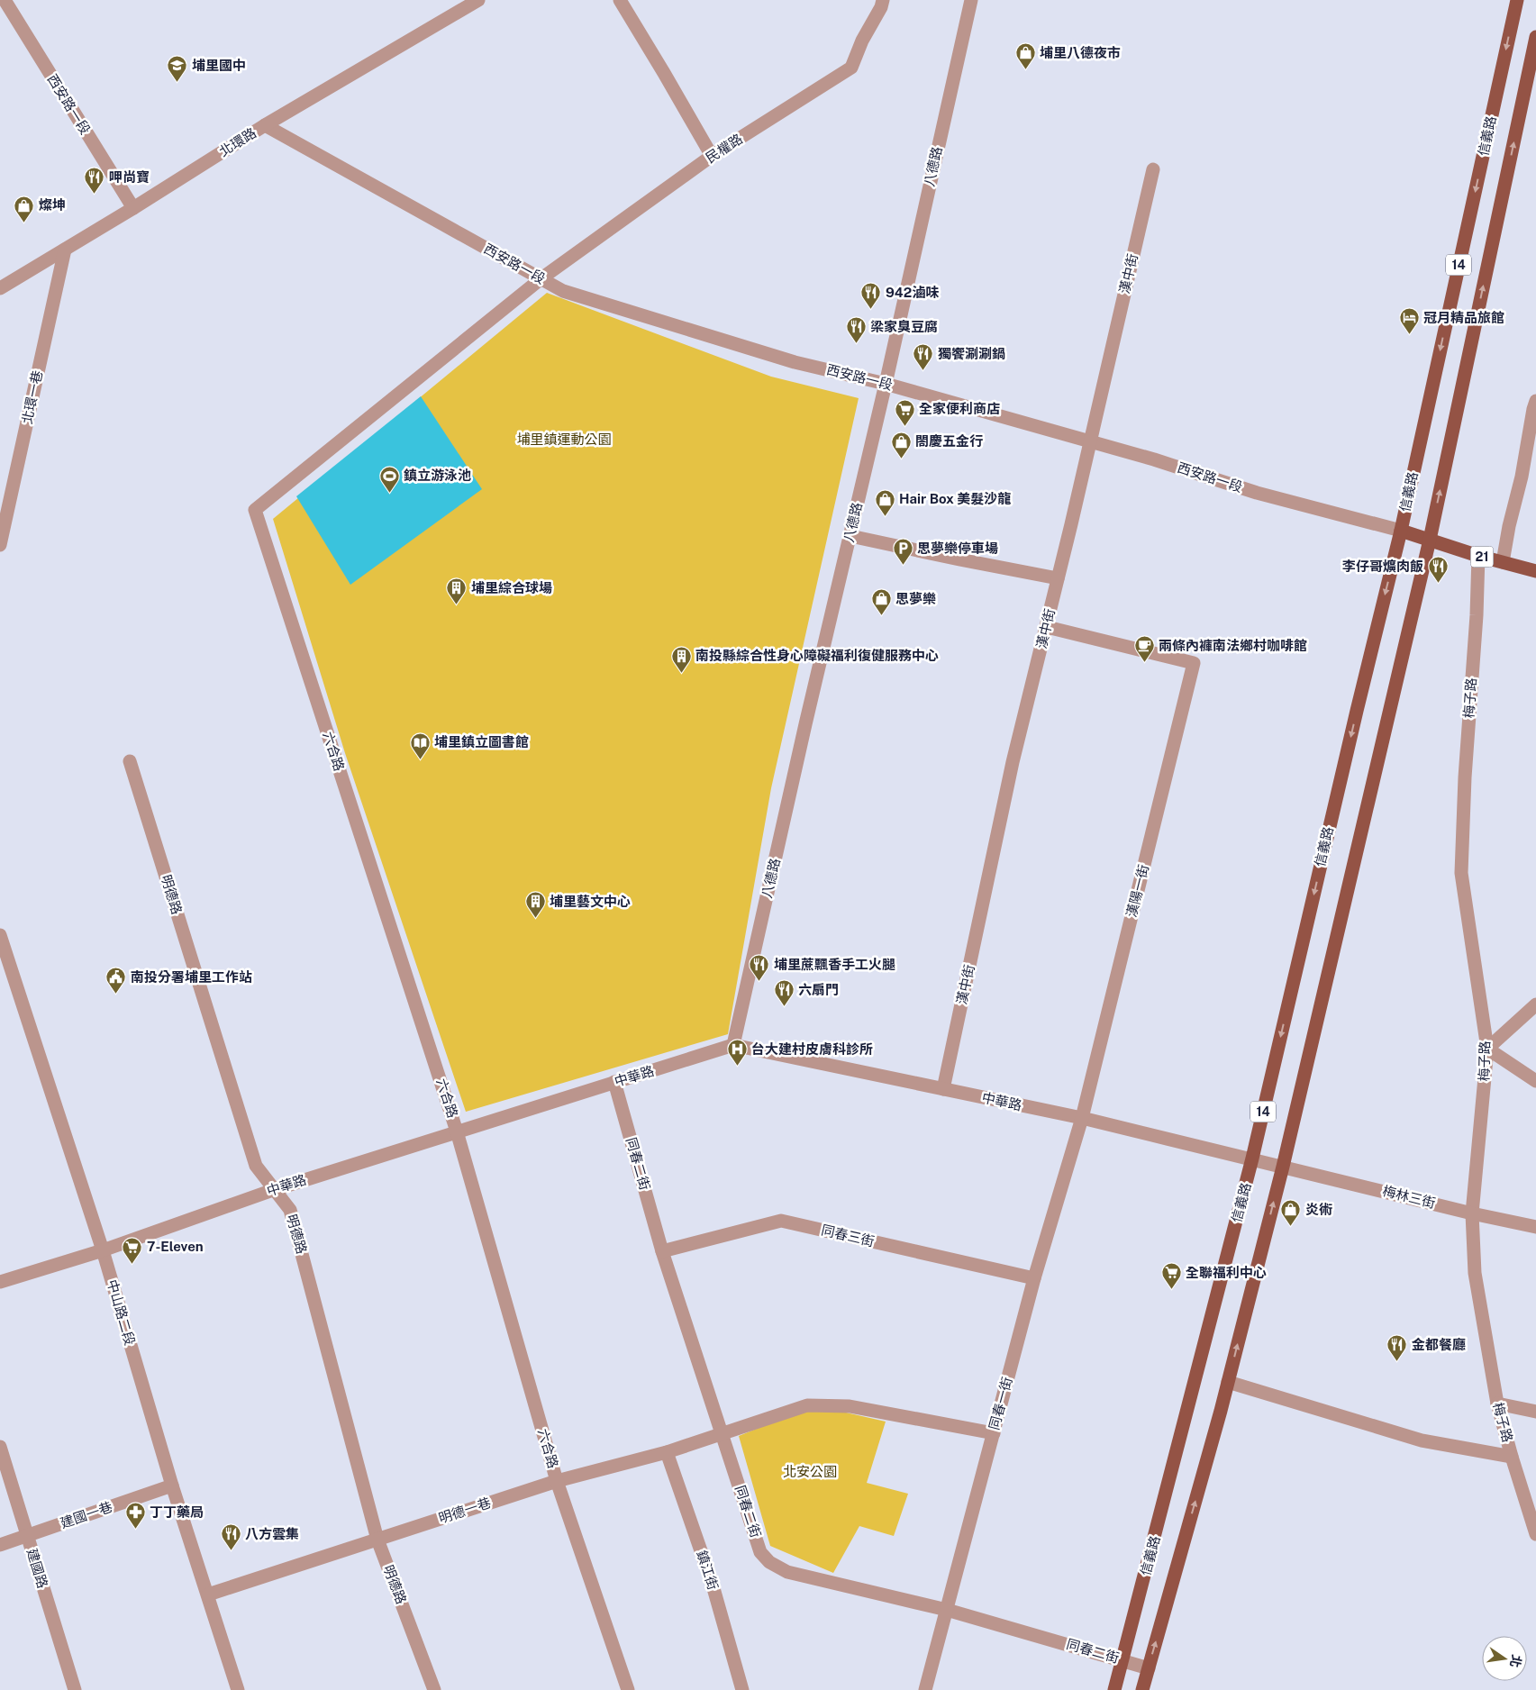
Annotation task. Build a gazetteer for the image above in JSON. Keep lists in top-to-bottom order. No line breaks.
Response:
{"streets":{"main road":["西安路一段","信義路","14","21"],"street":["北環路","民權路","八德路","漢中街","北環一巷","梅子路","六合路","漢陽一街","明德路","中華路","同春二街","梅林三街","同春三街","中山路二段","同春一街","明德一巷","建國一巷","建國路","鎮江街"]},"crossings":[["西安路一段","信義路"],["西安路一段","北環路"],["西安路一段","民權路"],["西安路一段","八德路"],["西安路一段","漢中街"],["西安路一段","梅子路"],["信義路","中華路"],["信義路","同春二街"],["信義路","梅林三街"],["北環路","北環一巷"],["民權路","六合路"],["八德路","中華路"],["漢中街","漢陽一街"],["漢中街","中華路"],["梅子路","梅林三街"],["六合路","中華路"],["六合路","明德一巷"],["漢陽一街","中華路"],["漢陽一街","同春一街"],["明德路","中華路"],["明德路","明德一巷"],["中華路","同春二街"],["中華路","梅林三街"],["中華路","中山路二段"],["中華路","同春一街"],["同春二街","同春三街"],["同春二街","同春一街"],["同春二街","明德一巷"],["同春三街","同春一街"],["中山路二段","明德一巷"],["中山路二段","建國一巷"],["同春一街","明德一巷"],["明德一巷","鎮江街"],["建國一巷","建國路"]],"parks":["埔里鎮運動公園","北安公園"],"places":{"shop":["埔里八德夜市","燦坤","閤慶五金行","Hair Box 美髮沙龍","思夢樂","炎術"],"school or university":["埔里國中"],"restaurant":["呷尚寶","942滷味","梁家臭豆腐","獨饗涮涮鍋","李仔哥爌肉飯","埔里蔗飄香手工火腿","六扇門","金都餐廳","八方雲集"],"hotel":["冠月精品旅館"],"supermarket":["全家便利商店","7-Eleven","全聯福利中心"],"sports":["鎮立游泳池"],"parking":["思夢樂停車場"],"building":["埔里綜合球場","南投縣綜合性身心障礙福利復健服務中心","埔里藝文中心"],"cafe":["兩條內褲南法鄉村咖啡館"],"library":["埔里鎮立圖書館"],"public building":["南投分署埔里工作站"],"hospital":["台大建村皮膚科診所"],"pharmacy":["丁丁藥局"]},"north":"right"}
